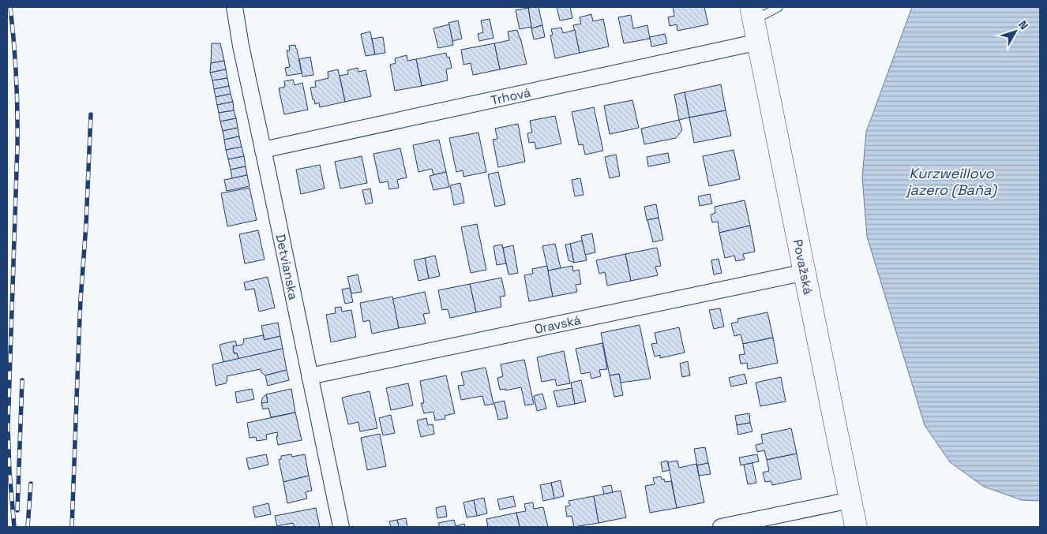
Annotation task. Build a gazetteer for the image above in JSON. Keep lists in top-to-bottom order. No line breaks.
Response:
{"streets":{"main road":["Považská"],"street":["Trhová","Detvianska","Oravská"]},"crossings":[["Trhová","Považská"],["Trhová","Detvianska"],["Považská","Oravská"],["Detvianska","Oravská"]],"water":["Kurzweillovo jazero (Baňa)"],"north":"top right"}
